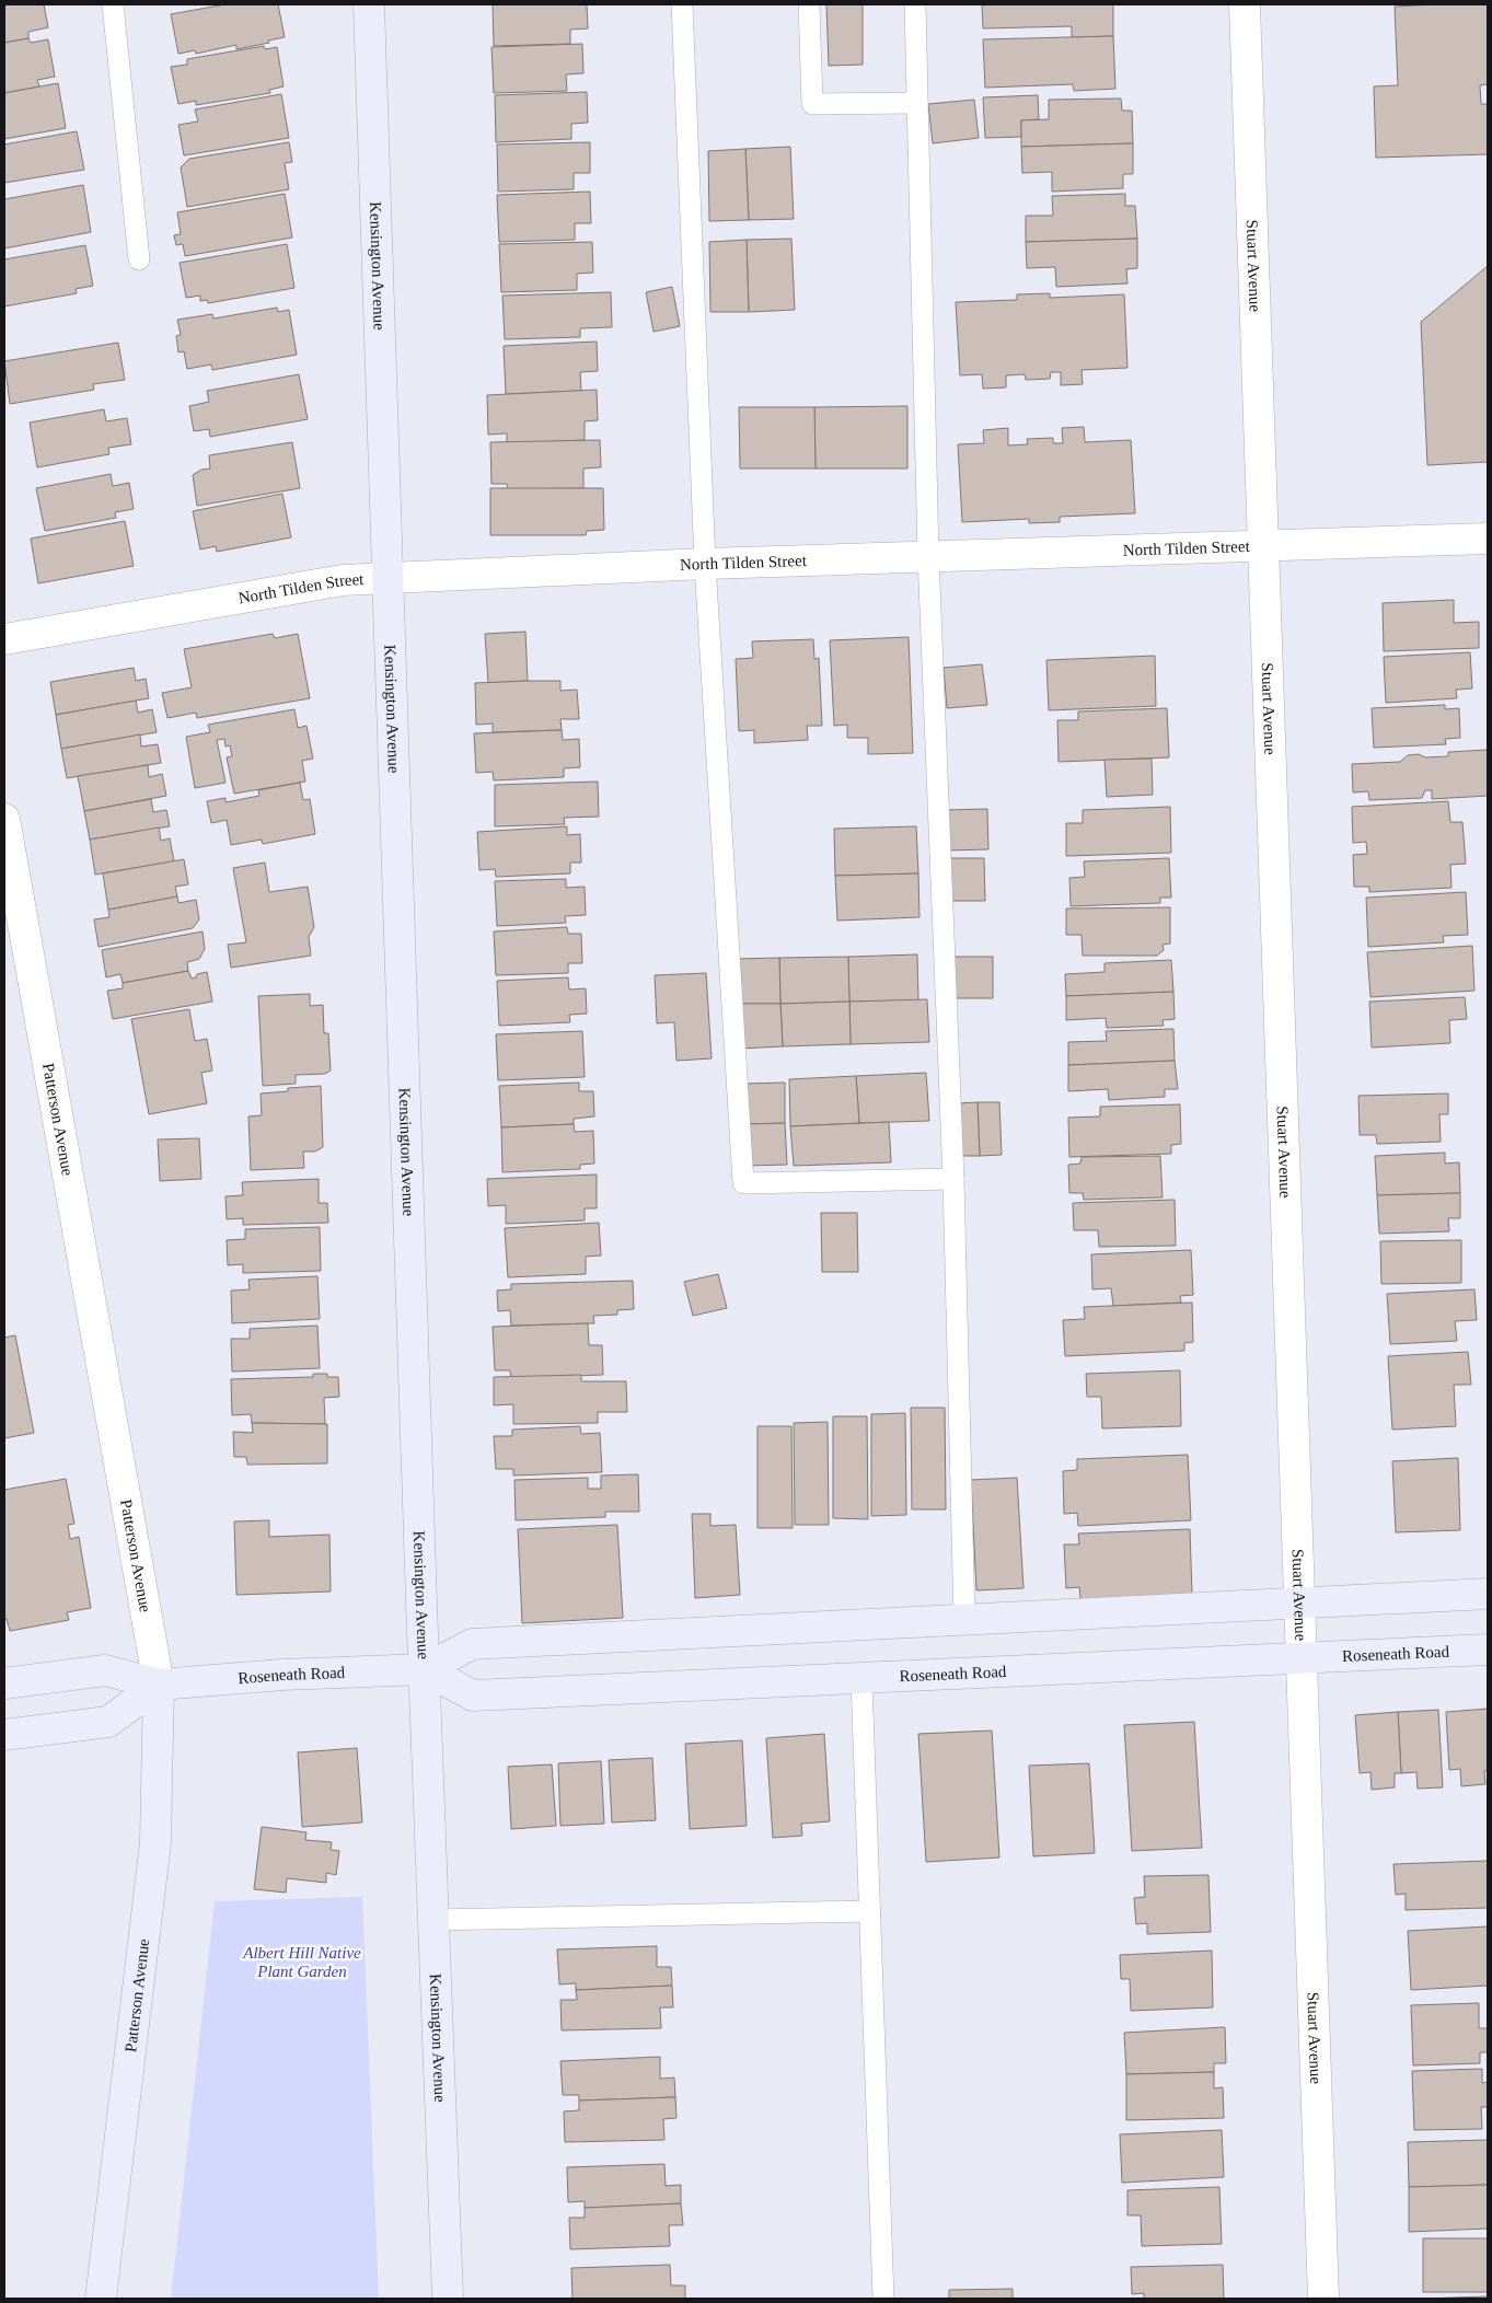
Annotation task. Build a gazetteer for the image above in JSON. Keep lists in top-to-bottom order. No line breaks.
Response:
{"streets":{"street":["Kensington Avenue","Stuart Avenue","North Tilden Street","Patterson Avenue","Roseneath Road"]},"crossings":[["Kensington Avenue","North Tilden Street"],["Kensington Avenue","Roseneath Road"],["Stuart Avenue","North Tilden Street"],["Stuart Avenue","Roseneath Road"],["Patterson Avenue","Roseneath Road"]],"parks":["Albert Hill Native Plant Garden"]}
